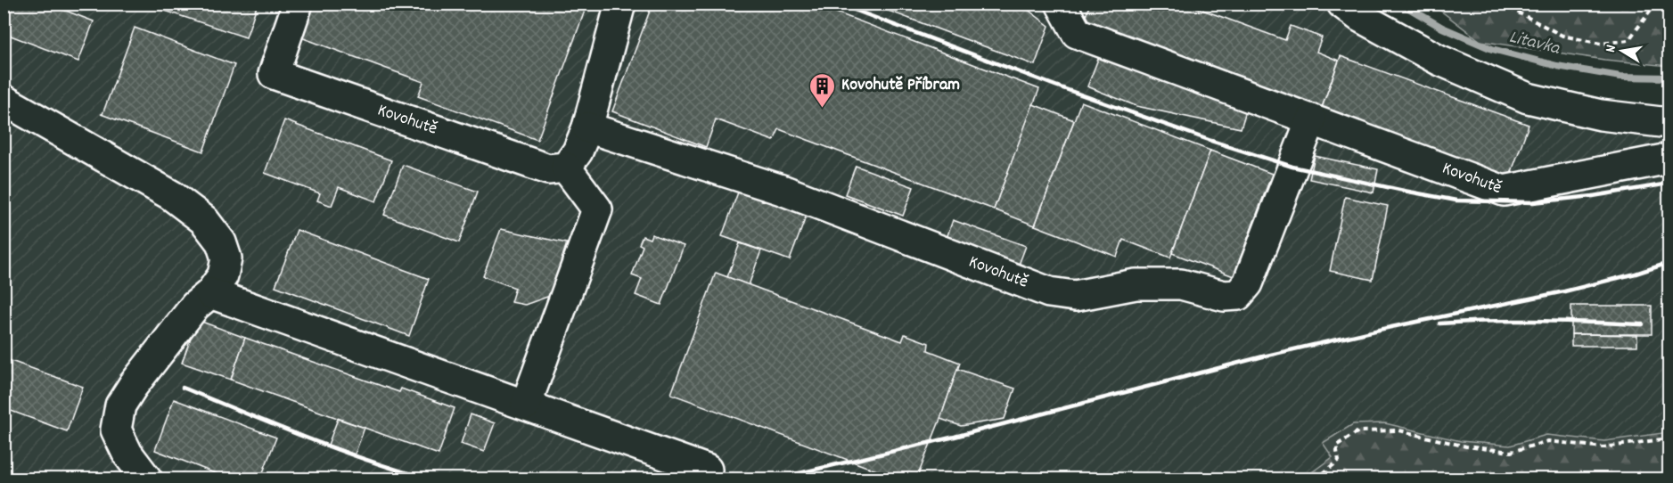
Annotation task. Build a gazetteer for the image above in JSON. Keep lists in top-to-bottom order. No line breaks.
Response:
{"streets":{"lane":["Kovohutě"]},"water":["Litavka"],"places":{"building":["Kovohutě Příbram"]},"north":"left"}
